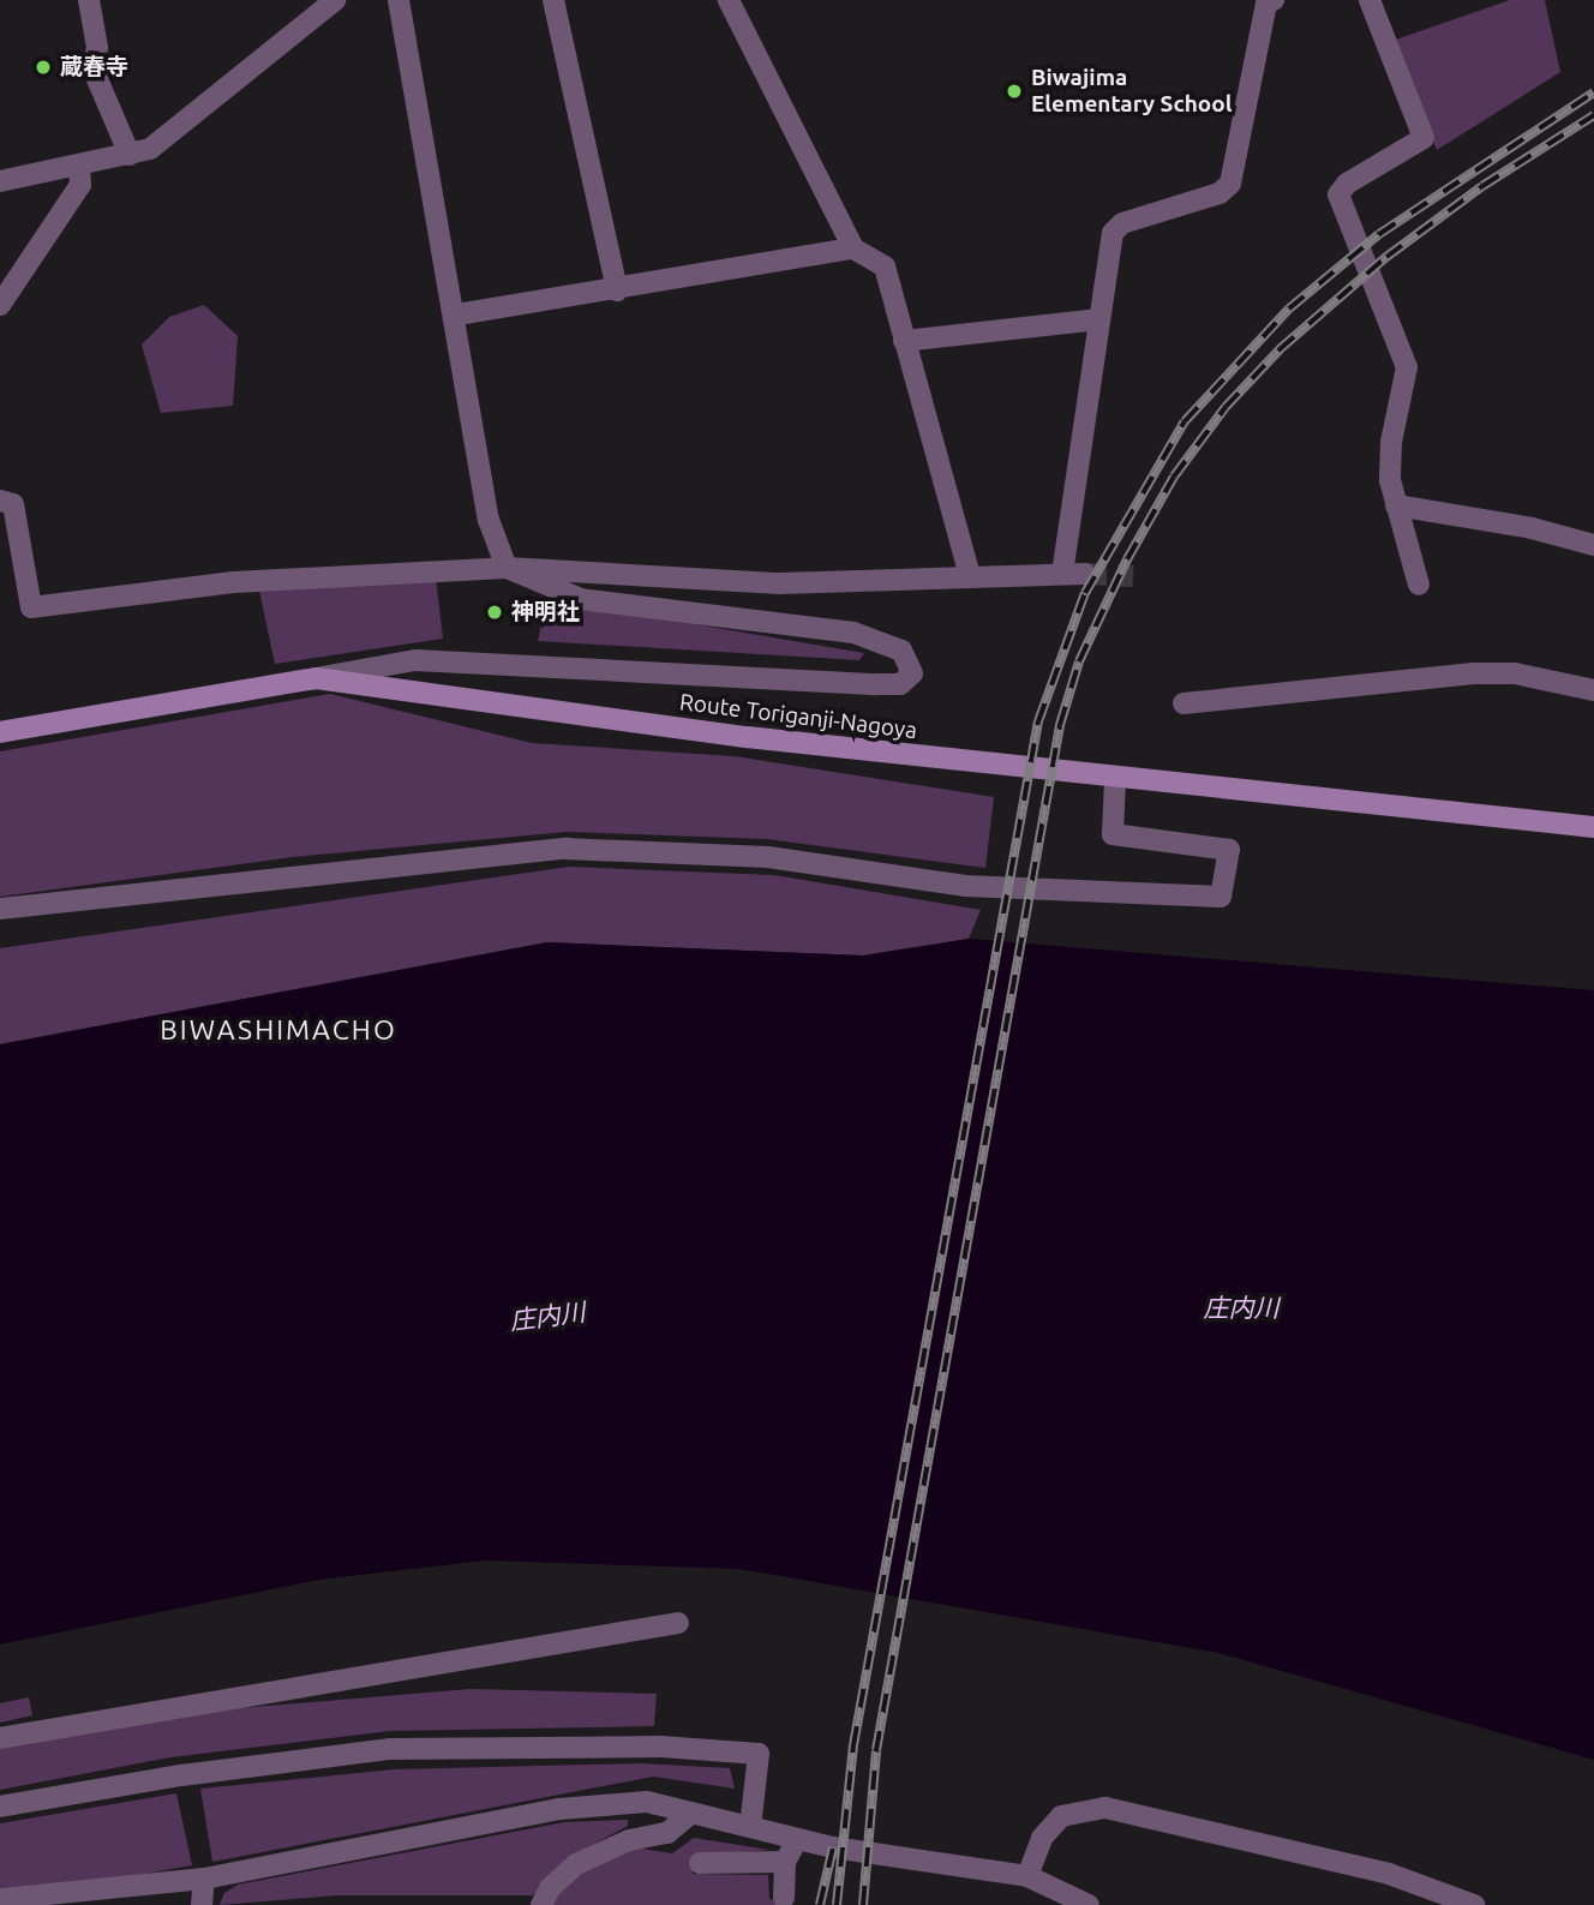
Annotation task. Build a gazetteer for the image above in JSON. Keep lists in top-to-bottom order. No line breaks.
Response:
{"streets":{"main road":["Route Toriganji-Nagoya"]},"districts":["BIWASHIMACHO"],"water":["庄内川"],"places":["蔵春寺","Biwajima Elementary School","神明社"]}
